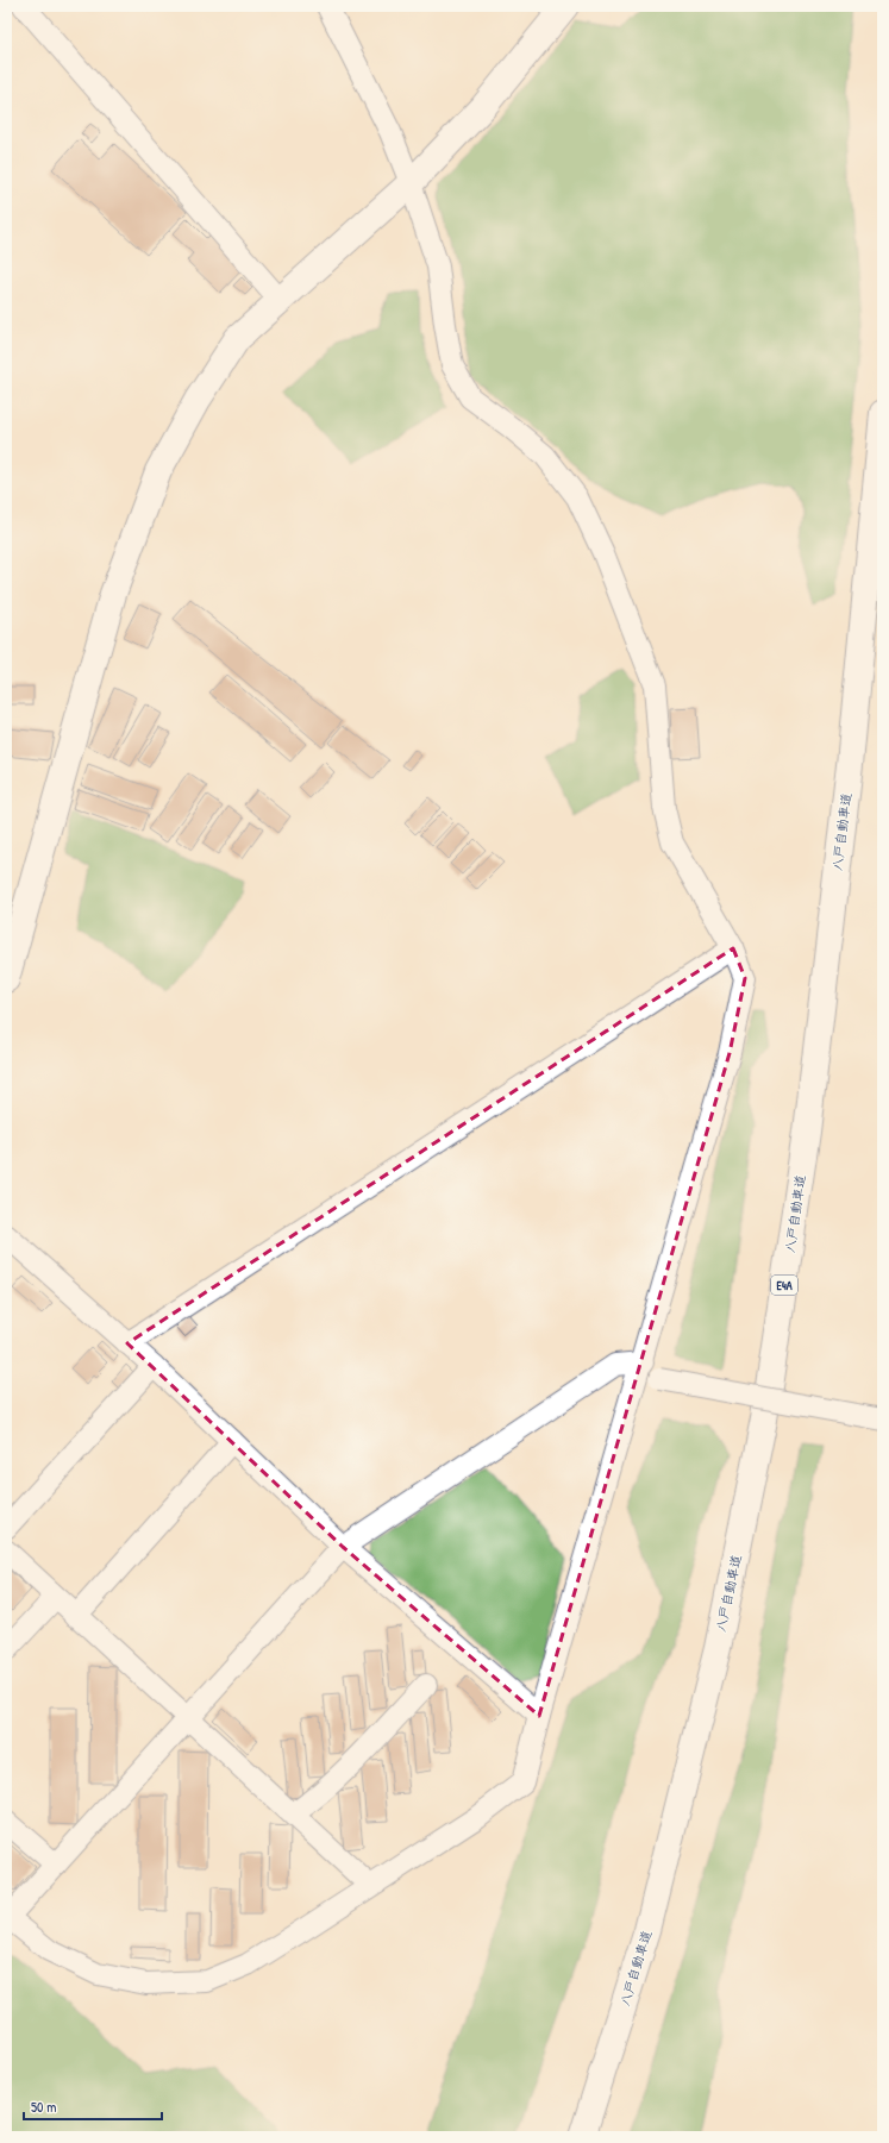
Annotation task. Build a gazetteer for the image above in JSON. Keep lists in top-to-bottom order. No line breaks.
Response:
{"streets":{"main road":["八戸自動車道","E4A"]},"scale_bar":"50 m"}
